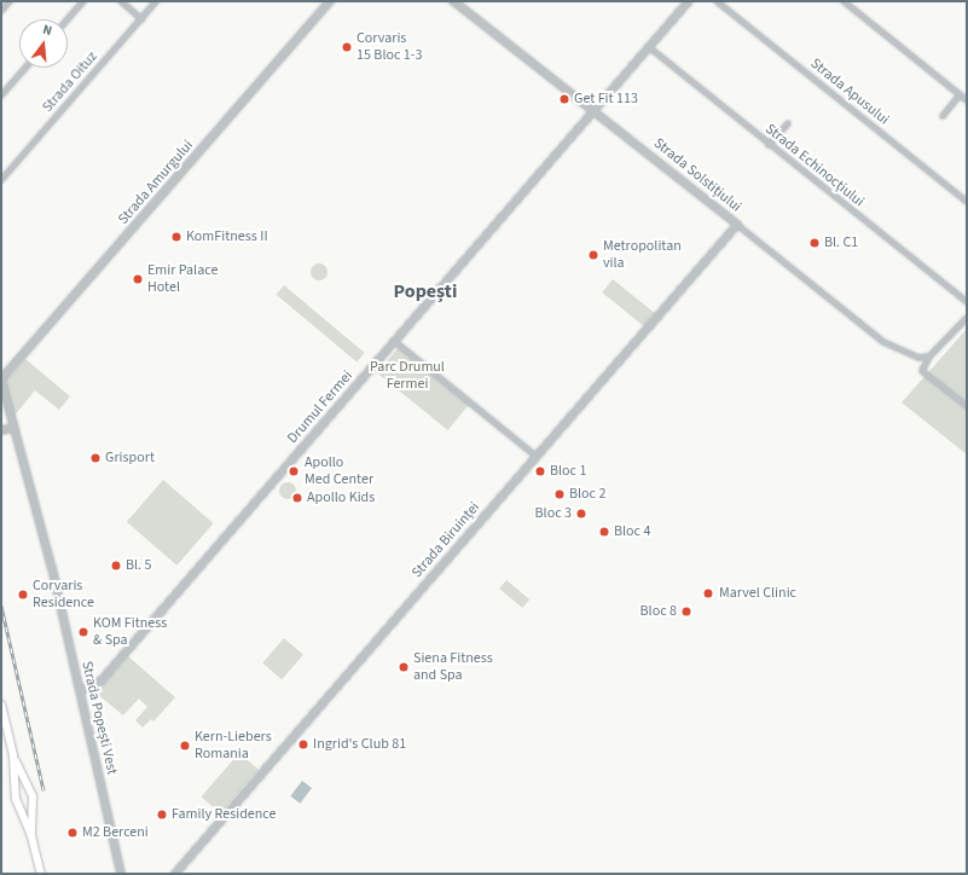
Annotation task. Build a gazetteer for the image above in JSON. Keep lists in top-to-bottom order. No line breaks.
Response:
{"streets":{"street":["Strada Oituz","Strada Apusului","Strada Echinocțiului","Strada Solstițiului","Strada Amurgului","Drumul Fermei","Strada Biruinței","Strada Popești Vest"]},"crossings":[["Strada Echinocțiului","Drumul Fermei"],["Strada Solstițiului","Drumul Fermei"],["Strada Solstițiului","Strada Biruinței"],["Strada Amurgului","Strada Popești Vest"],["Drumul Fermei","Strada Popești Vest"]],"districts":["Popești"],"parks":["Parc Drumul Fermei"],"places":["Corvaris 15 Bloc 1-3","Get Fit 113","KomFitness II","Bl. C1","Metropolitan vila","Emir Palace Hotel","Grisport","Apollo Med Center","Bloc 1","Bloc 2","Apollo Kids","Bloc 3","Bloc 4","Bl. 5","Marvel Clinic","Corvaris Residence","Bloc 8","KOM Fitness & Spa","Siena Fitness and Spa","Ingrid's Club 81","Kern-Liebers Romania","Family Residence","M2 Berceni"],"north":"top"}
